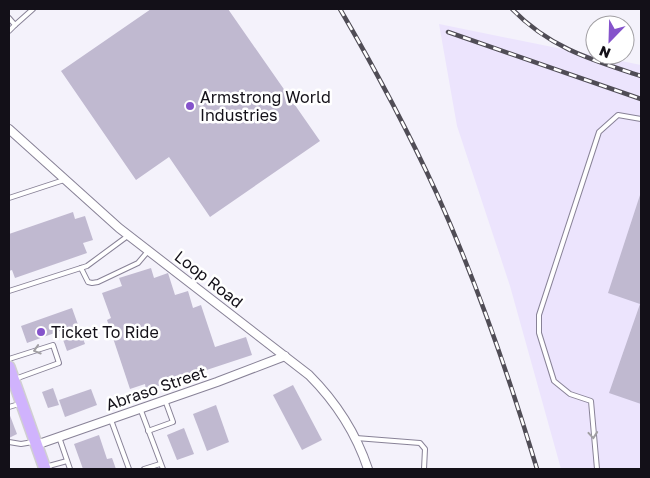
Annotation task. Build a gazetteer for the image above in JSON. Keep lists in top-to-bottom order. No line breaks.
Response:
{"streets":{"street":["Loop Road","Abraso Street"]},"crossings":[["Loop Road","Abraso Street"]],"places":["Armstrong World Industries","Ticket To Ride"],"north":"bottom left"}
